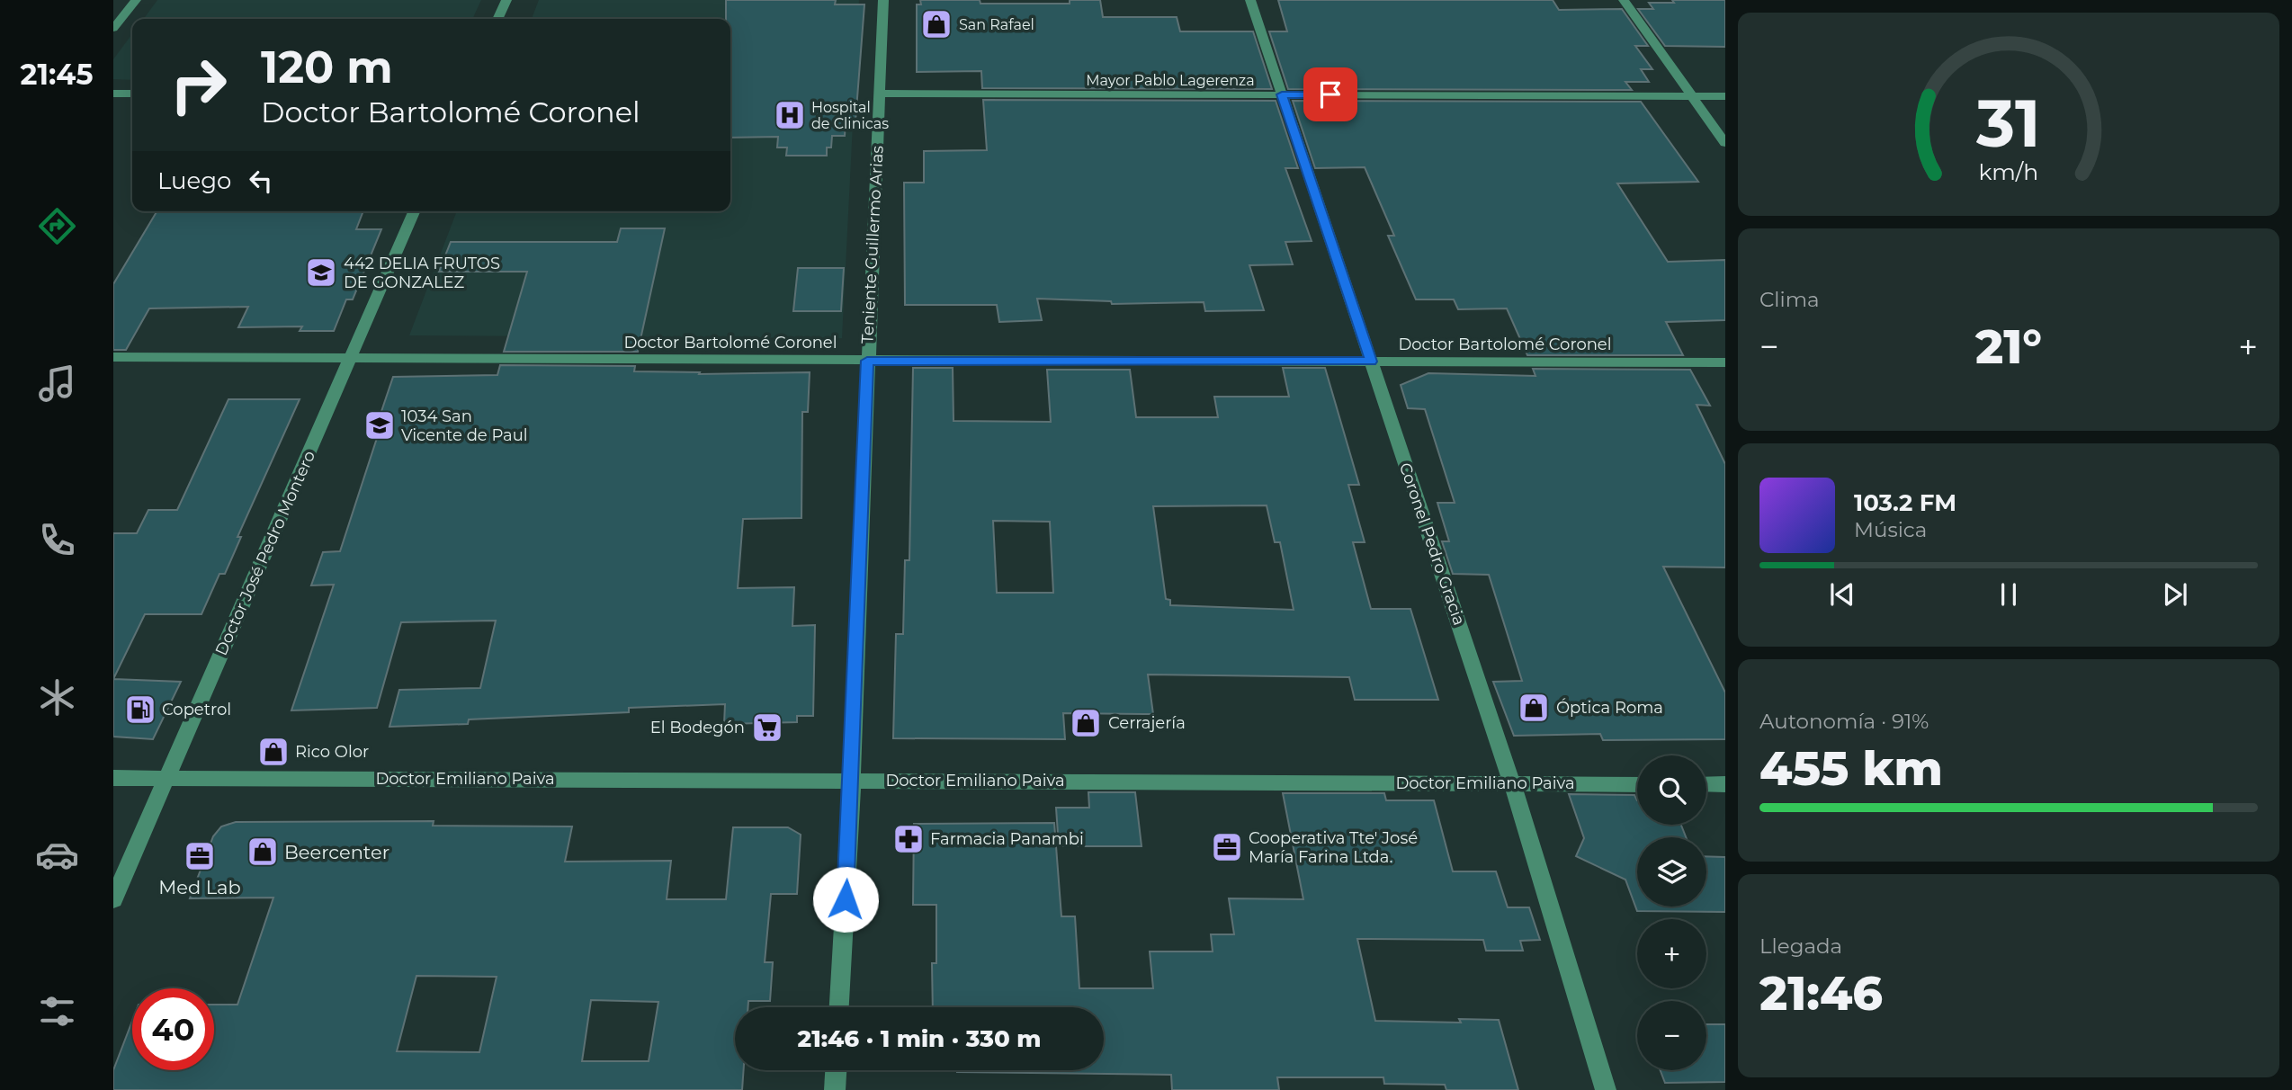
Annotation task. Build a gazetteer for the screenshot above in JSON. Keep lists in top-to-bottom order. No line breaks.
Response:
{"streets":{"street":["Mayor Pablo Lagerenza","Teniente Guillermo Arias","Doctor Bartolomé Coronel","Coronel Pedro Gracia","Doctor José Pedro Montero","Doctor Emiliano Paiva"]},"crossings":[["Mayor Pablo Lagerenza","Teniente Guillermo Arias"],["Mayor Pablo Lagerenza","Coronel Pedro Gracia"],["Teniente Guillermo Arias","Doctor Bartolomé Coronel"],["Teniente Guillermo Arias","Doctor Emiliano Paiva"],["Doctor Bartolomé Coronel","Coronel Pedro Gracia"],["Doctor Bartolomé Coronel","Doctor José Pedro Montero"],["Coronel Pedro Gracia","Doctor Emiliano Paiva"],["Doctor José Pedro Montero","Doctor Emiliano Paiva"]],"places":{"shop":["San Rafael","Óptica Roma","Cerrajería","Rico Olor","Beercenter"],"hospital":["Hospital de Clinicas"],"school or university":["442 DELIA FRUTOS DE GONZALEZ","1034 San Vicente de Paul"],"fuel station":["Copetrol"],"supermarket":["El Bodegón"],"pharmacy":["Farmacia Panambi"],"office":["Cooperativa Tte' José María Farina Ltda.","Med Lab"]},"page":{"tabs":"21:45","turn":["120 m","Doctor Bartolomé Coronel"],"then":"Luego","tile":["Clima",["Autonomía · 91%","455 km"],["Llegada","21:46"]],"heat":["−","21°","+"],"song":["103.2 FM","Música"],"map_buttons":["+","−"],"limit":"40","trip":"21:46 · 1 min · 330 m","gauge":["31","km/h"]}}
